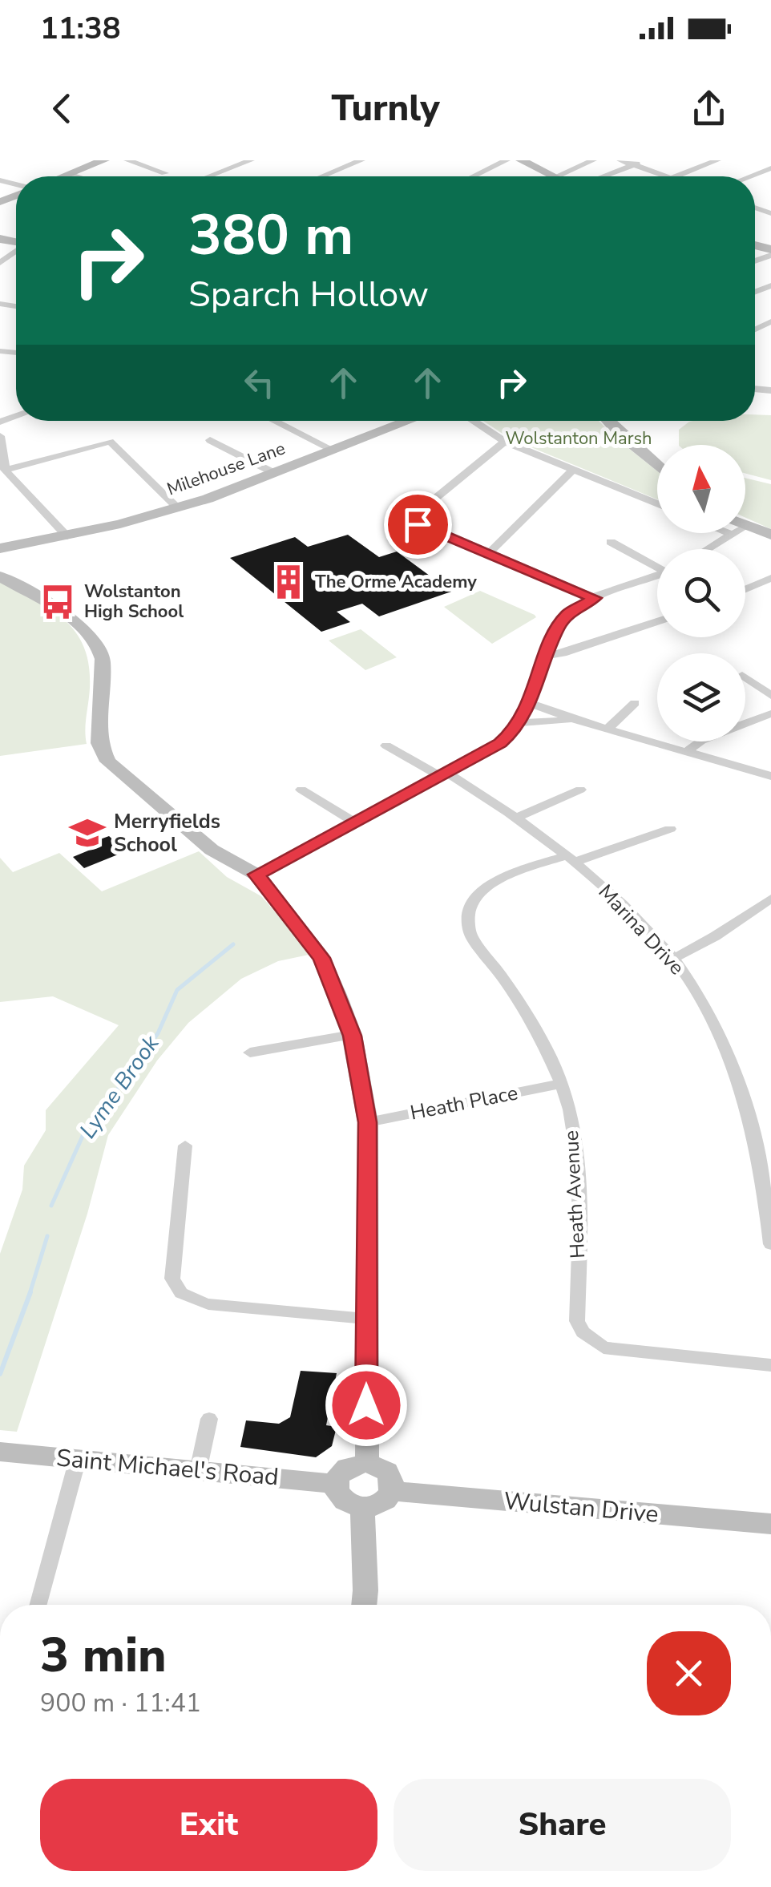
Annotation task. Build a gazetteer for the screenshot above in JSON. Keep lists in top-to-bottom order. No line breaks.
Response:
{"streets":{"street":["Milehouse Lane","Marina Drive","Heath Place","Heath Avenue","Saint Michael's Road","Wulstan Drive"]},"crossings":[["Marina Drive","Heath Avenue"],["Heath Place","Heath Avenue"],["Saint Michael's Road","Wulstan Drive"]],"water":["Lyme Brook"],"parks":["Wolstanton Marsh"],"places":{"building":["The Orme Academy"],"bus stop":["Wolstanton High School"],"school or university":["Merryfields School"]},"north":"top","page":{"status":"11:38","header":"Turnly","turn":["380 m","Sparch Hollow"],"heading":["3 min","900 m · 11:41"],"buttons":["Exit","Share"]}}
